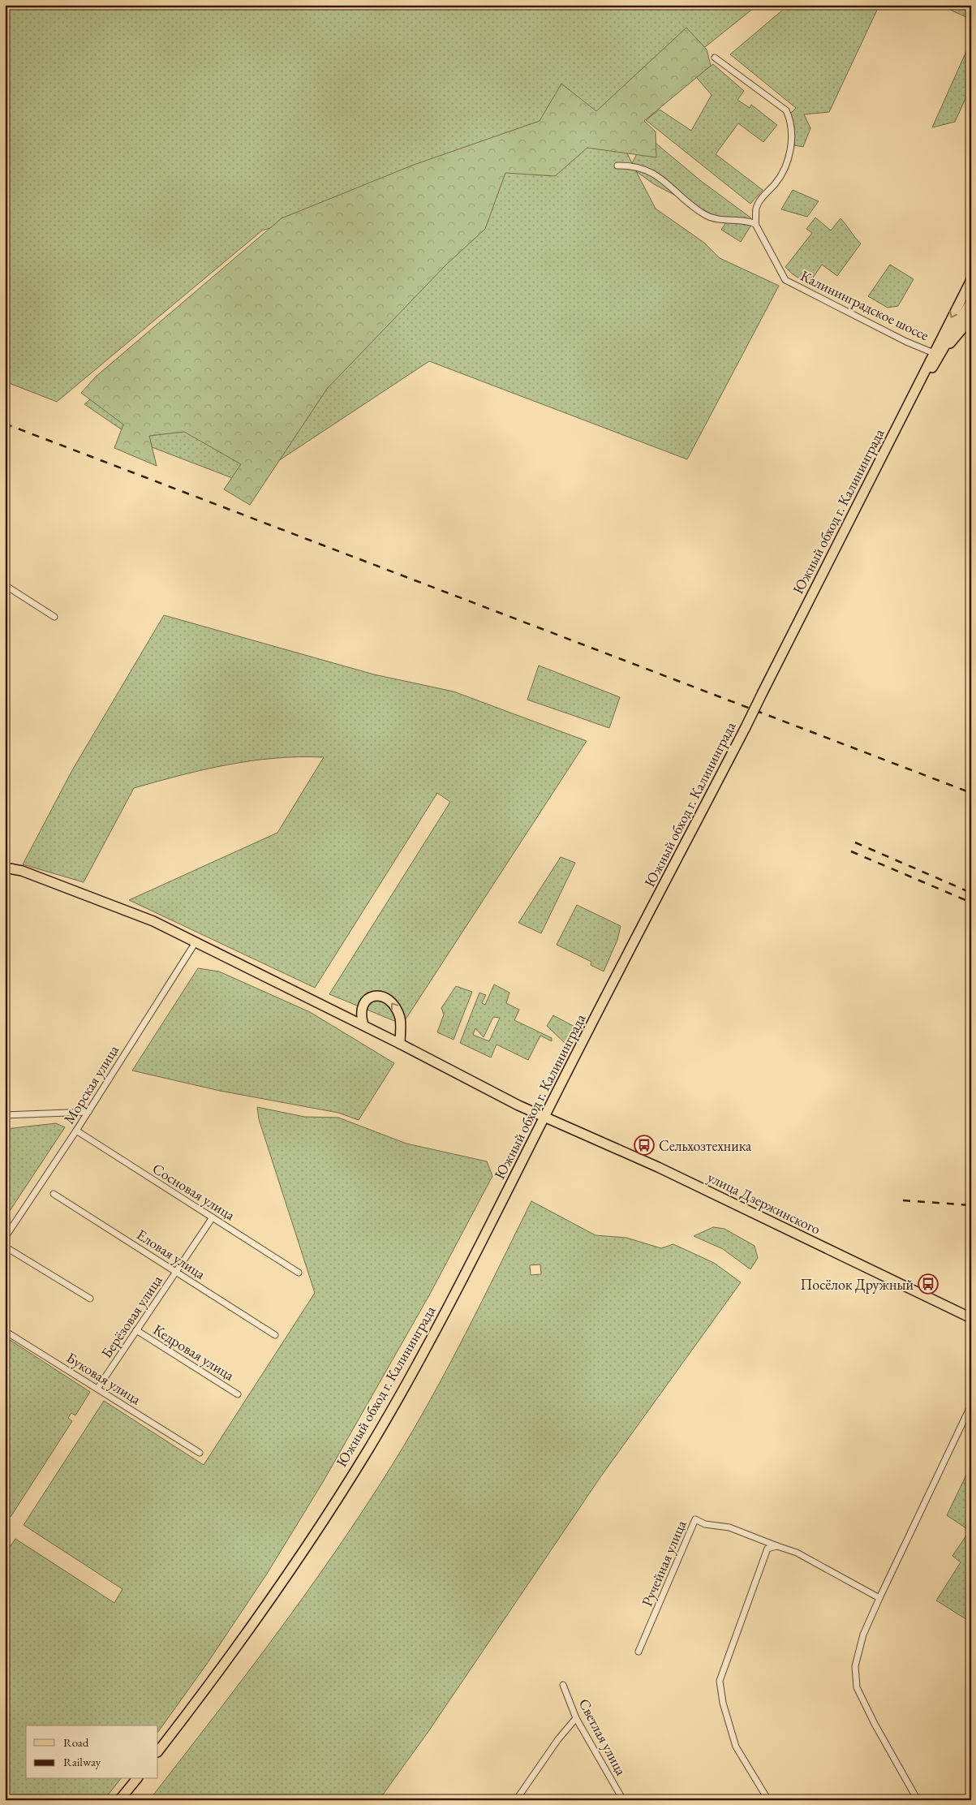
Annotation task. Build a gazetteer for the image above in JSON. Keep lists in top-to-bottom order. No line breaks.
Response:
{"streets":{"main road":["Южный обход г. Калининграда","улица Дзержинского"],"street":["Калининградское шоссе","Морская улица","Сосновая улица","Еловая улица","Берёзовая улица","Кедровая улица","Буковая улица","Ручейная улица","Светлая улица"]},"crossings":[["Калининградское шоссе","Южный обход г. Калининграда"],["Южный обход г. Калининграда","улица Дзержинского"],["Морская улица","Сосновая улица"],["Морская улица","улица Дзержинского"],["Сосновая улица","Берёзовая улица"],["Еловая улица","Берёзовая улица"],["Берёзовая улица","Кедровая улица"],["Берёзовая улица","Буковая улица"]],"places":{"bus stop":["Сельхозтехника","Посёлок Дружный"]},"legend":["Road","Railway"]}
